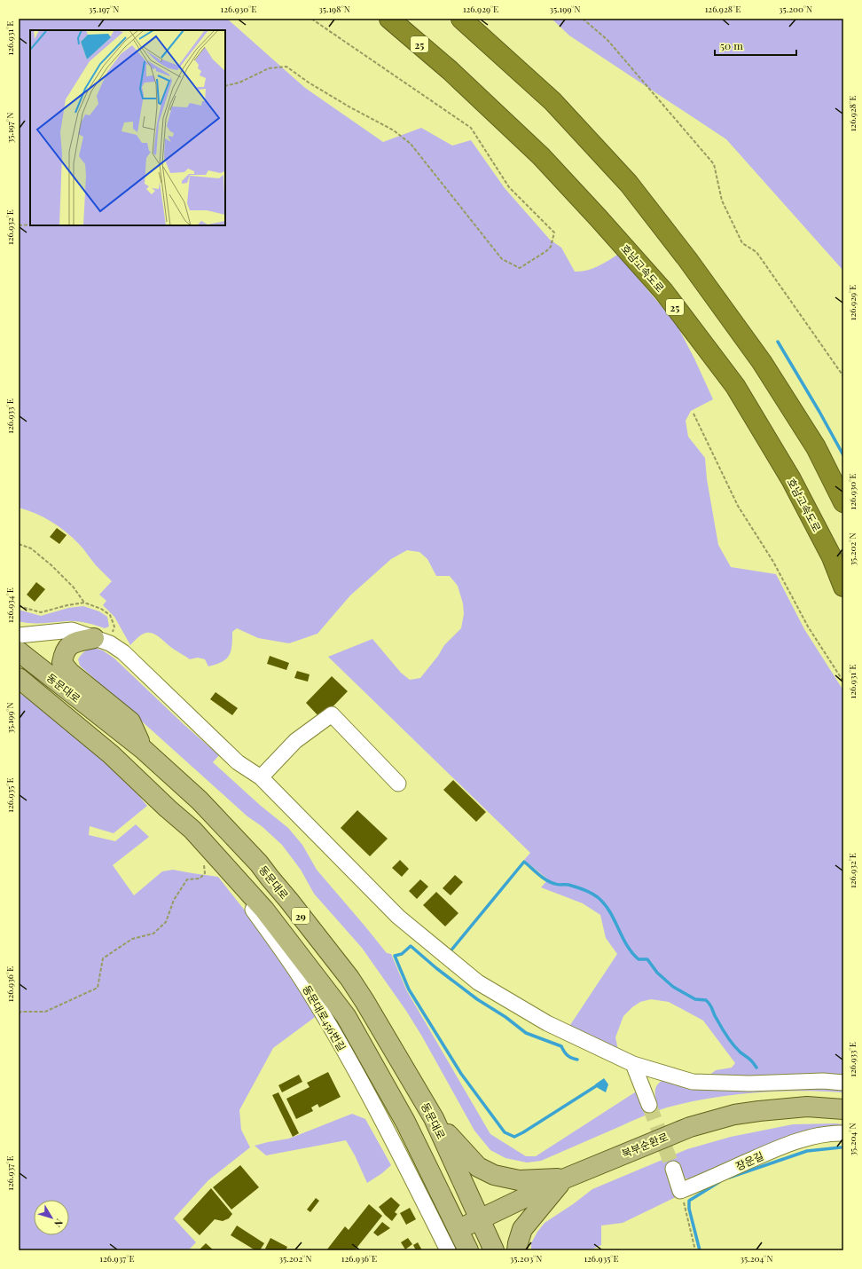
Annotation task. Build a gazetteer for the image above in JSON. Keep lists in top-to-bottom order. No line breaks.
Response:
{"streets":{"highway":["25","호남고속도로"],"main road":["동문대로","29","북부순환로"],"street":["동문대로456번길","장운길"]},"crossings":[["동문대로","동문대로456번길"],["동문대로","북부순환로"]],"scale_bar":"50 m","north":"bottom right","coordinates":["35.197°N","126.930°E","35.198°N","126.929°E","35.199°N","126.928°E","35.200°N","126.931°E","126.932°E","126.933°E","35.202°N","126.934°E","126.935°E","126.936°E","35.204°N","126.937°E","35.203°N"]}
